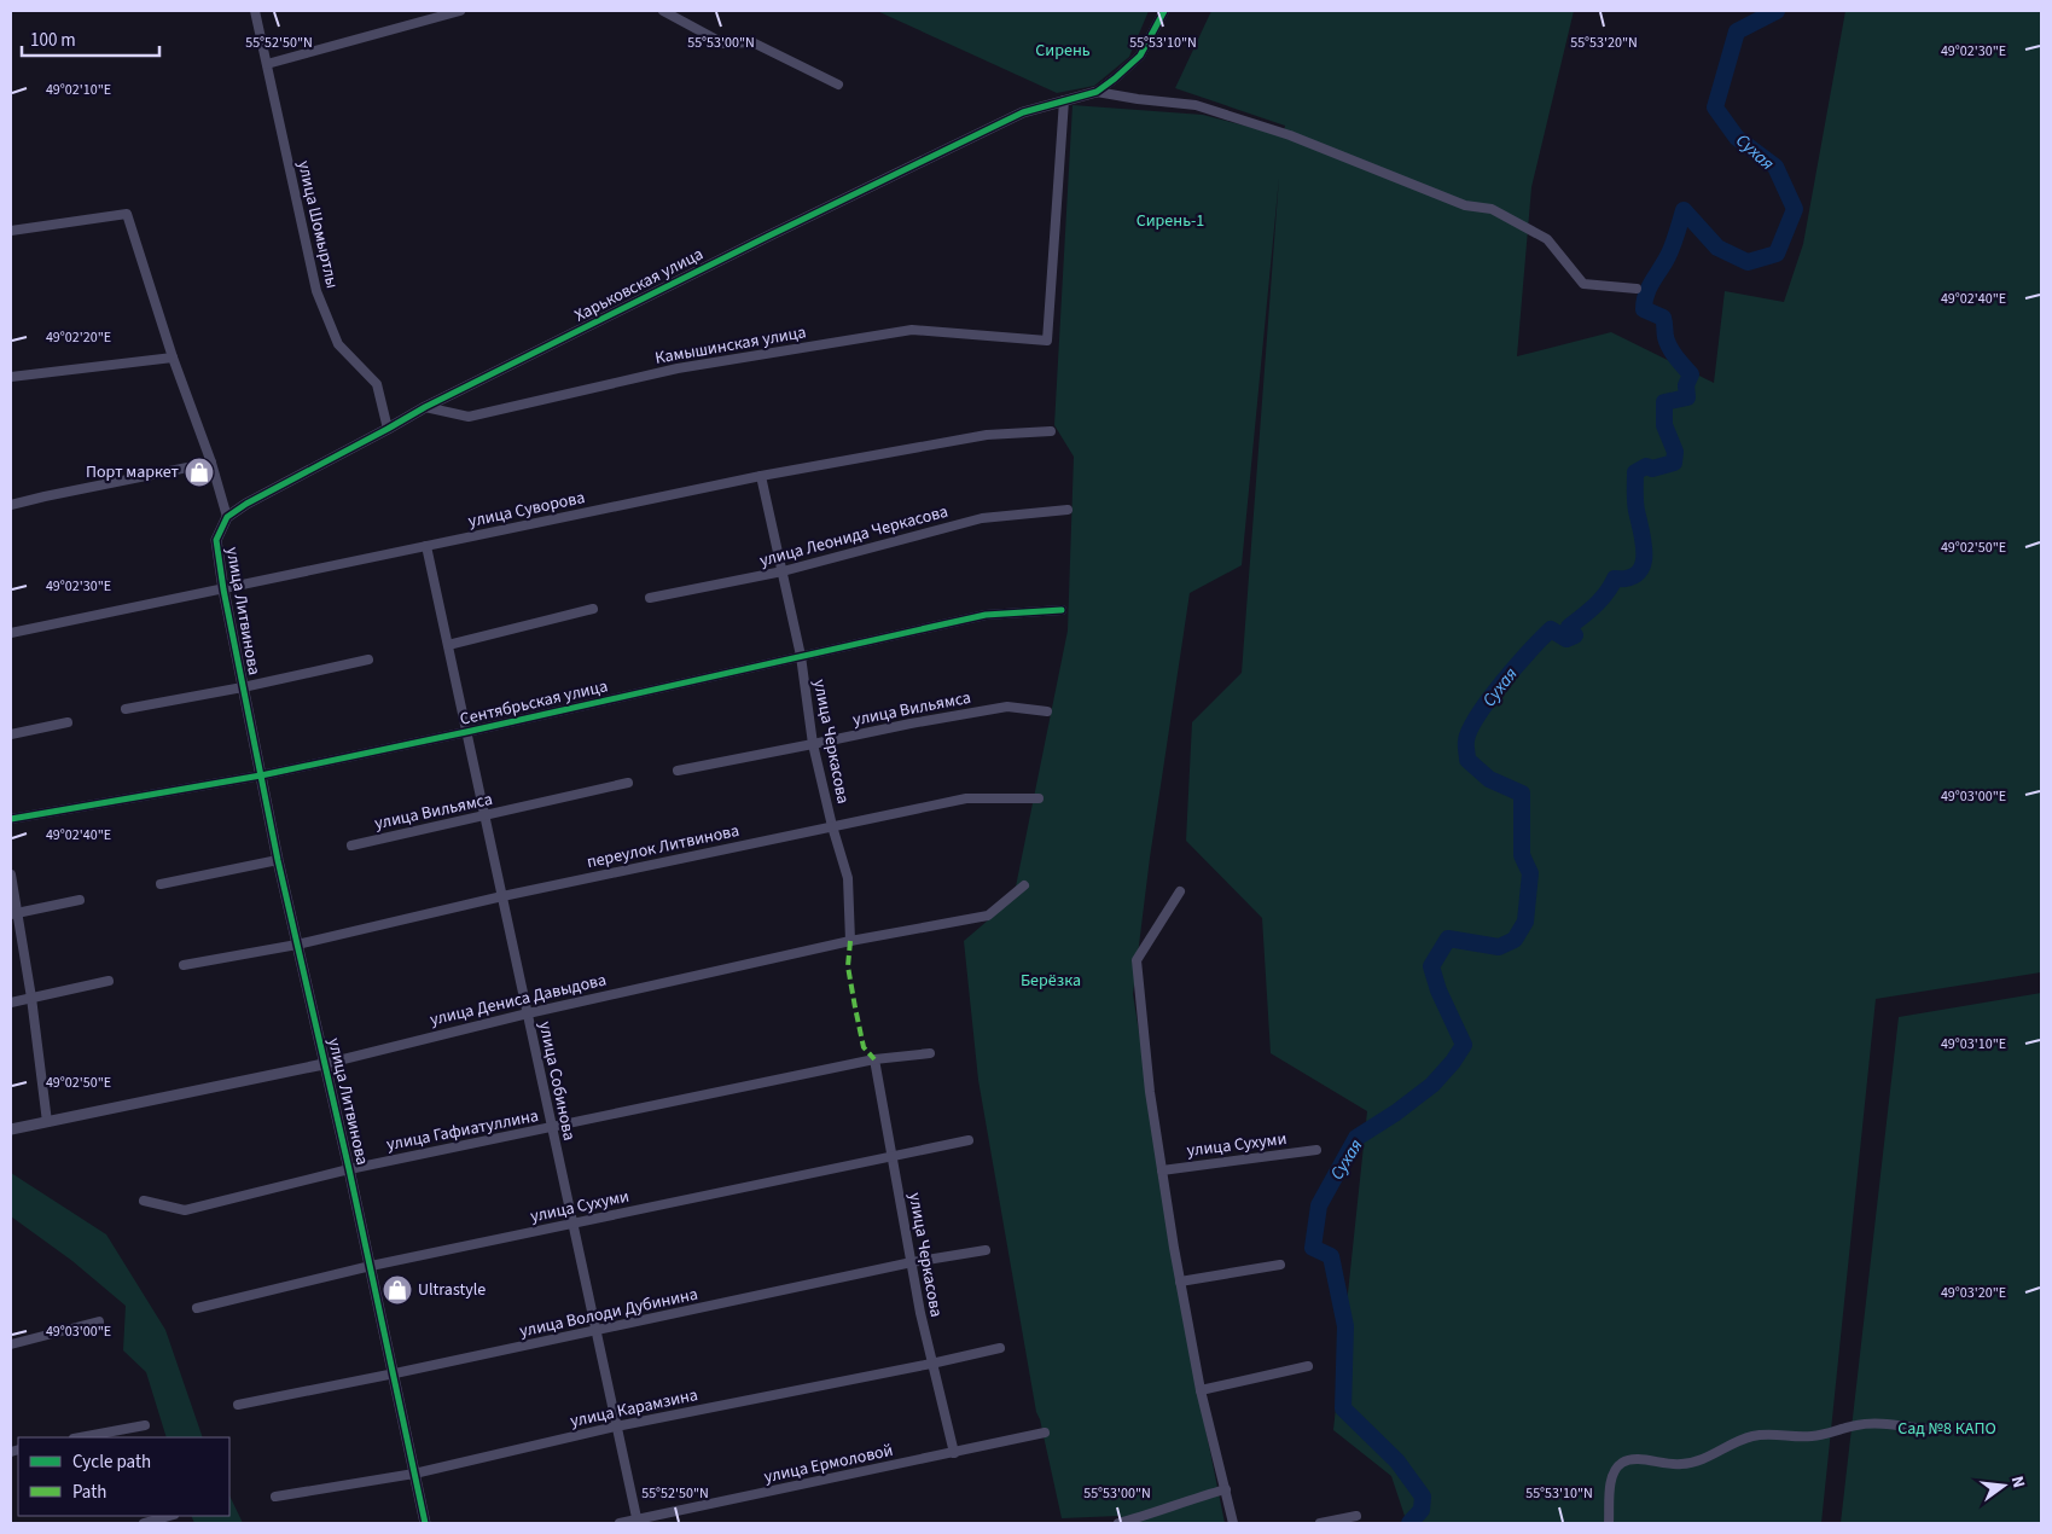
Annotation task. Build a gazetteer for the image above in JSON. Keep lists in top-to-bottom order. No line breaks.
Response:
{"streets":{"street":["улица Шомыртлы","Харьковская улица","Камышинская улица","улица Суворова","улица Леонида Черкасова","улица Литвинова","Сентябрьская улица","улица Вильямса","улица Черкасова","переулок Литвинова","улица Дениса Давыдова","улица Собинова","улица Гафиатуллина","улица Сухуми","улица Володи Дубинина","улица Карамзина","улица Ермоловой"]},"crossings":[["улица Шомыртлы","Харьковская улица"],["Харьковская улица","Камышинская улица"],["Харьковская улица","улица Литвинова"],["улица Суворова","улица Литвинова"],["улица Суворова","улица Черкасова"],["улица Суворова","улица Собинова"],["улица Леонида Черкасова","улица Черкасова"],["улица Литвинова","Сентябрьская улица"],["улица Литвинова","переулок Литвинова"],["улица Литвинова","улица Дениса Давыдова"],["улица Литвинова","улица Гафиатуллина"],["улица Литвинова","улица Сухуми"],["улица Литвинова","улица Володи Дубинина"],["улица Литвинова","улица Карамзина"],["Сентябрьская улица","улица Черкасова"],["Сентябрьская улица","улица Собинова"],["улица Вильямса","улица Черкасова"],["улица Вильямса","улица Собинова"],["улица Черкасова","переулок Литвинова"],["улица Черкасова","улица Дениса Давыдова"],["улица Черкасова","улица Гафиатуллина"],["улица Черкасова","улица Сухуми"],["улица Черкасова","улица Володи Дубинина"],["улица Черкасова","улица Карамзина"],["улица Черкасова","улица Ермоловой"],["переулок Литвинова","улица Собинова"],["улица Дениса Давыдова","улица Собинова"],["улица Собинова","улица Гафиатуллина"],["улица Собинова","улица Сухуми"],["улица Собинова","улица Володи Дубинина"],["улица Собинова","улица Карамзина"],["улица Собинова","улица Ермоловой"]],"water":["Сухая"],"parks":["Сирень","Сирень-1","Берёзка","Сад №8 КАПО"],"places":{"shop":["Порт маркет","Ultrastyle"]},"legend":["Cycle path","Path"],"scale_bar":"100 m","north":"right","coordinates":["55°52'50\"N","55°53'00\"N","55°53'10\"N","55°53'20\"N","49°02'30\"E","49°02'10\"E","49°02'40\"E","49°02'20\"E","49°02'50\"E","49°03'00\"E","49°03'10\"E","49°03'20\"E"]}
